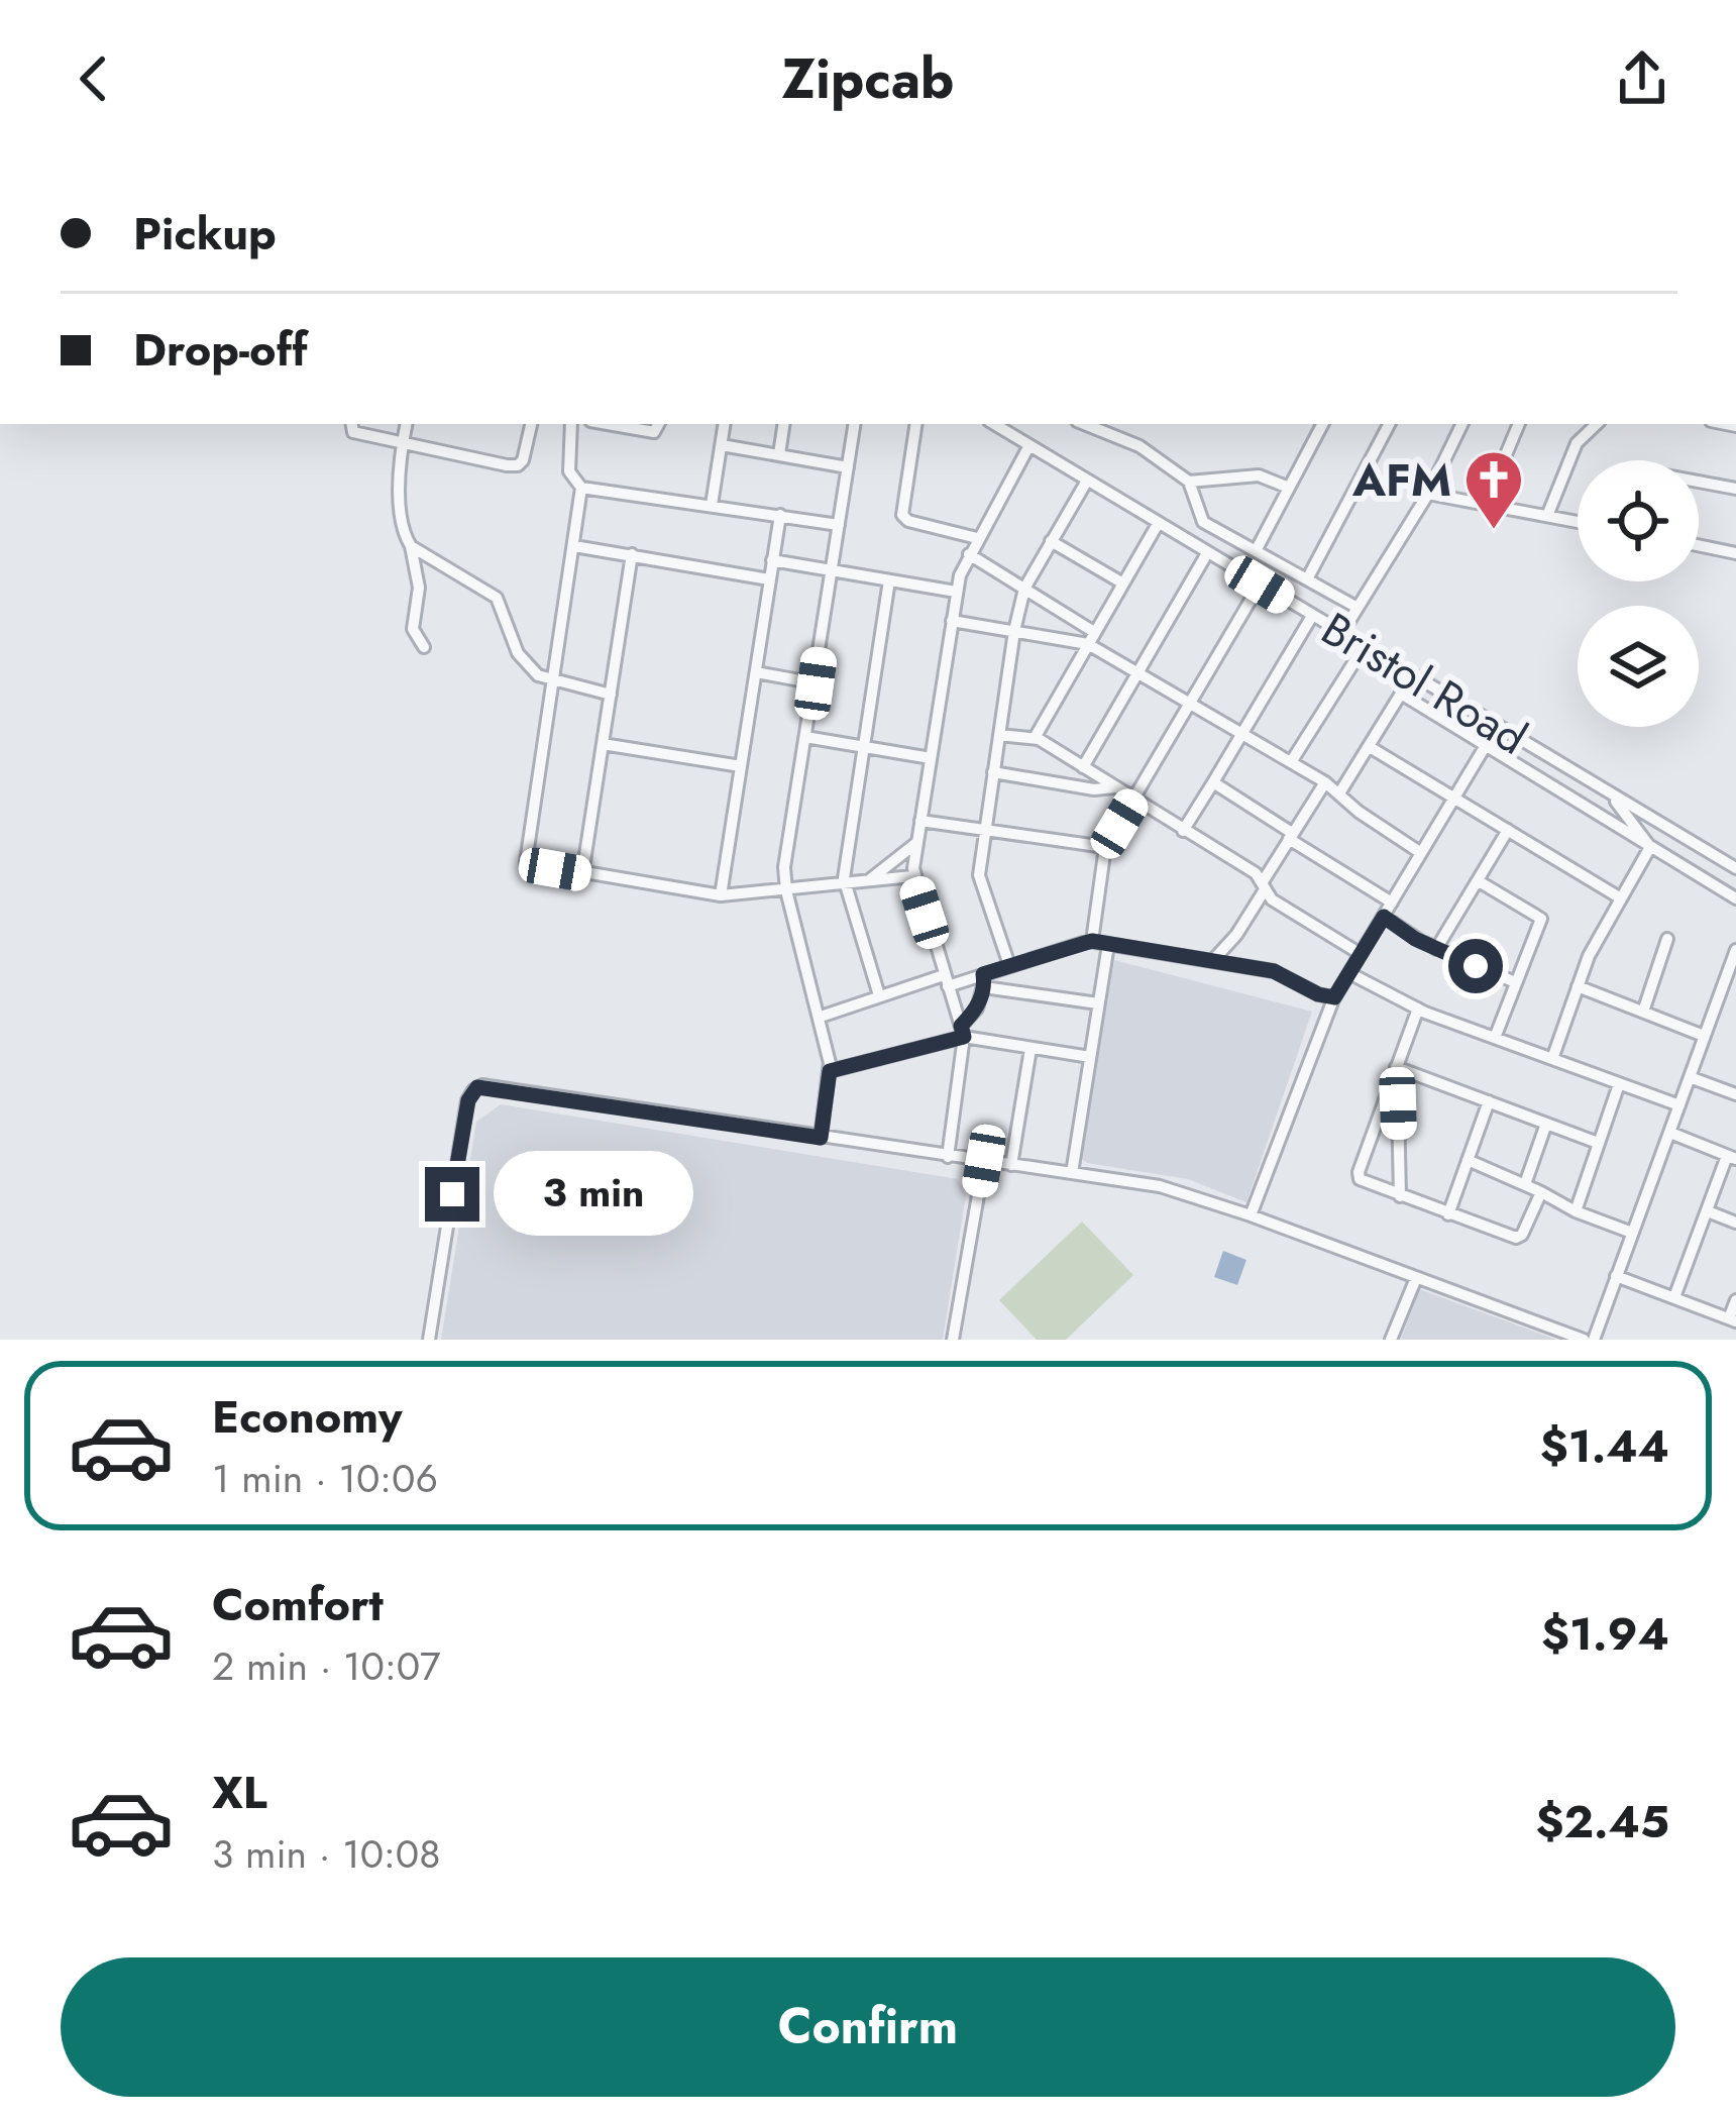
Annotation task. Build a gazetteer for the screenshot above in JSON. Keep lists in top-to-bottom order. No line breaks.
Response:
{"streets":{"street":["Bristol Road"]},"places":{"church":["AFM"]},"page":{"header":"Zipcab","banner":["Pickup","Drop-off"],"bubble":"3 min","list":[{"name":"Economy","note":"1 min · 10:06","value":"$1.44"},{"name":"Comfort","note":"2 min · 10:07","value":"$1.94"},{"name":"XL","note":"3 min · 10:08","value":"$2.45"}],"buttons":"Confirm"}}
